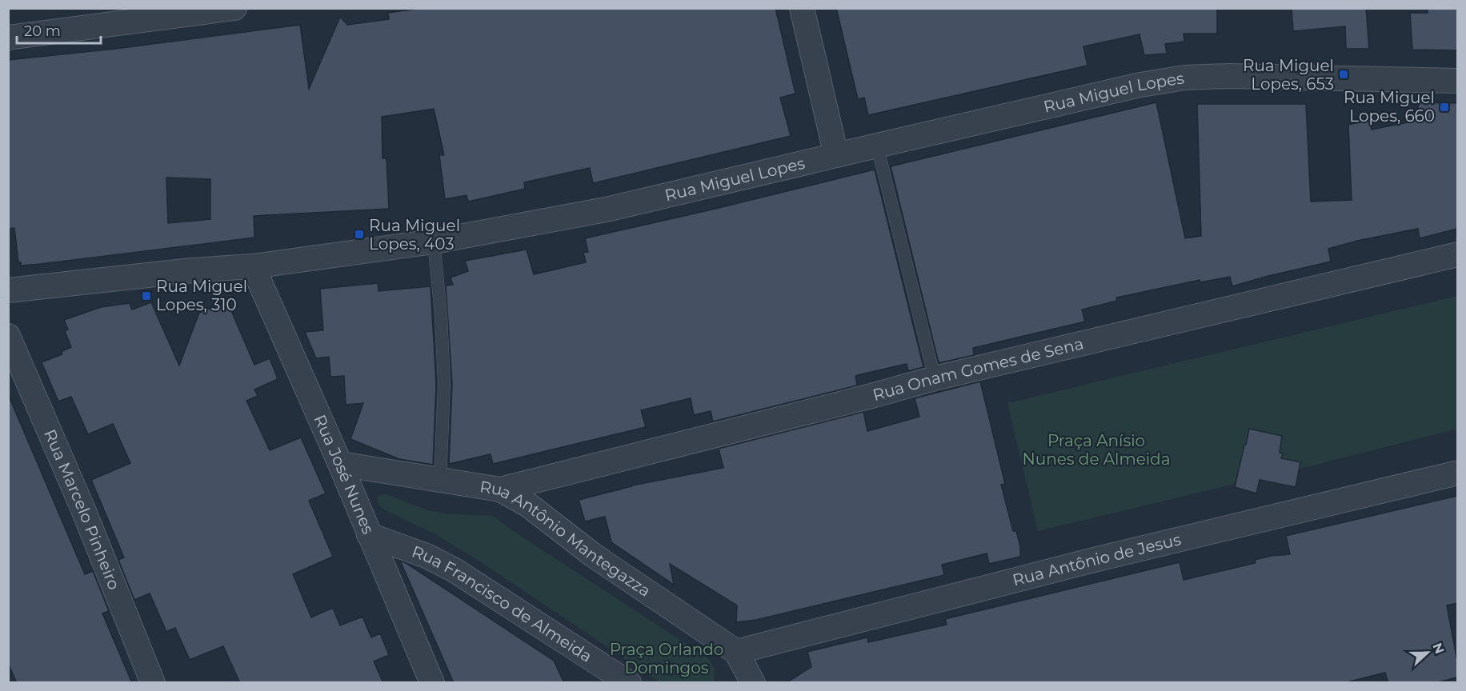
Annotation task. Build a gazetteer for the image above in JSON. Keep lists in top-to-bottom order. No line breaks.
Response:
{"streets":{"street":["Rua Miguel Lopes","Rua Onam Gomes de Sena","Rua José Nunes","Rua Marcelo Pinheiro","Rua Antônio Mantegazza","Rua Antônio de Jesus","Rua Francisco de Almeida"]},"crossings":[["Rua Miguel Lopes","Rua José Nunes"],["Rua Onam Gomes de Sena","Rua Antônio Mantegazza"],["Rua José Nunes","Rua Antônio Mantegazza"],["Rua José Nunes","Rua Francisco de Almeida"],["Rua Antônio Mantegazza","Rua Antônio de Jesus"]],"parks":["Praça Anísio Nunes de Almeida","Praça Orlando Domingos"],"places":{"transit":["Rua Miguel Lopes, 653","Rua Miguel Lopes, 660","Rua Miguel Lopes, 403","Rua Miguel Lopes, 310"]},"scale_bar":"20 m","north":"right"}
